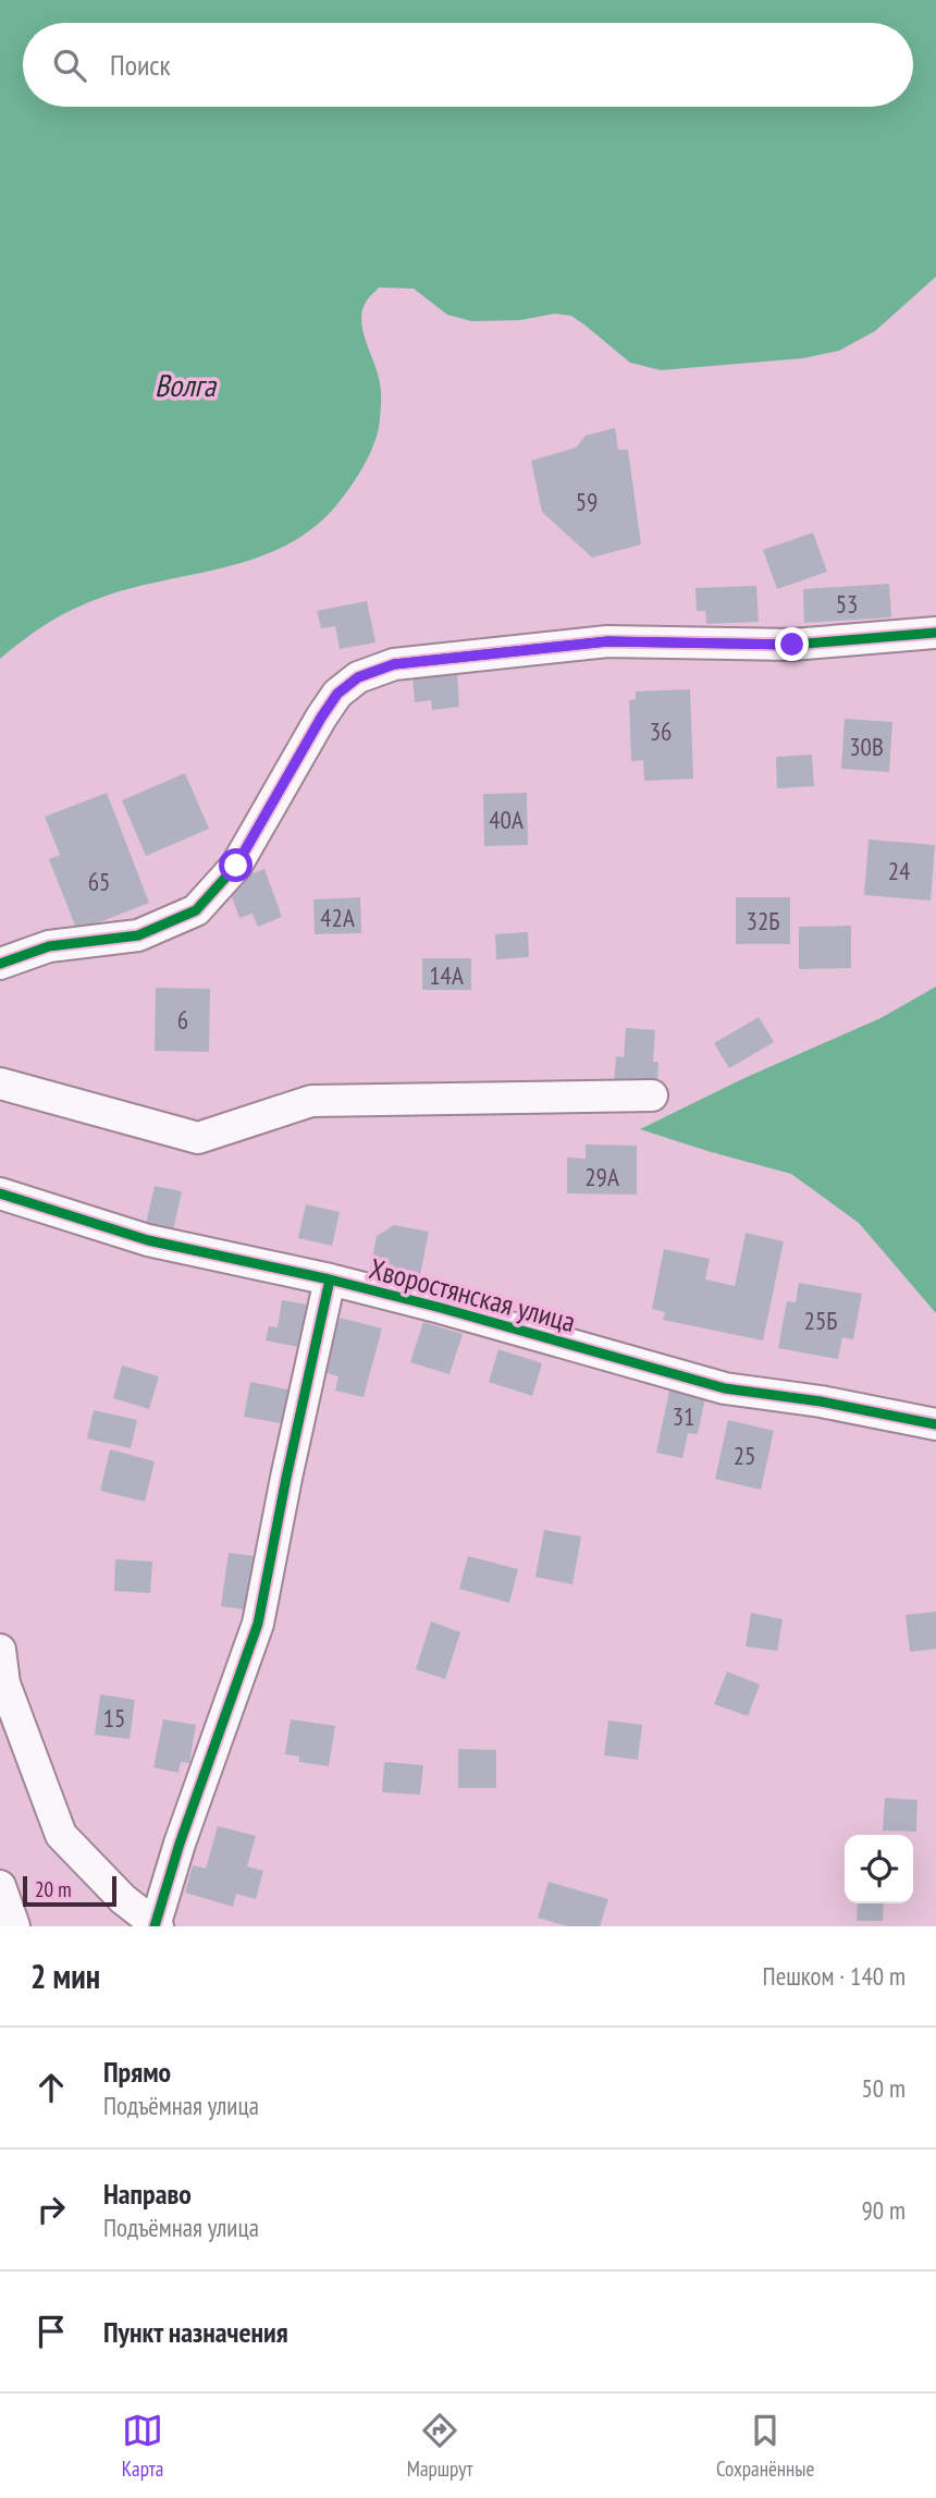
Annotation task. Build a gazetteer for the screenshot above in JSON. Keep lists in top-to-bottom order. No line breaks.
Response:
{"streets":{"street":["Хворостянская улица"]},"water":["Волга"],"house_numbers":["59","53","36","30В","40А","24","65","42А","32Б","14А","6","29А","25Б","31","25","15"],"scale_bar":"20 m","page":{"search":"Поиск","scale":"20 m","heading":["2 мин","Пешком · 140 m"],"list":[["Прямо","Подъёмная улица","50 m"],["Направо","Подъёмная улица","90 m"],"Пункт назначения"],"nav":["Карта","Маршрут","Сохранённые"]}}
